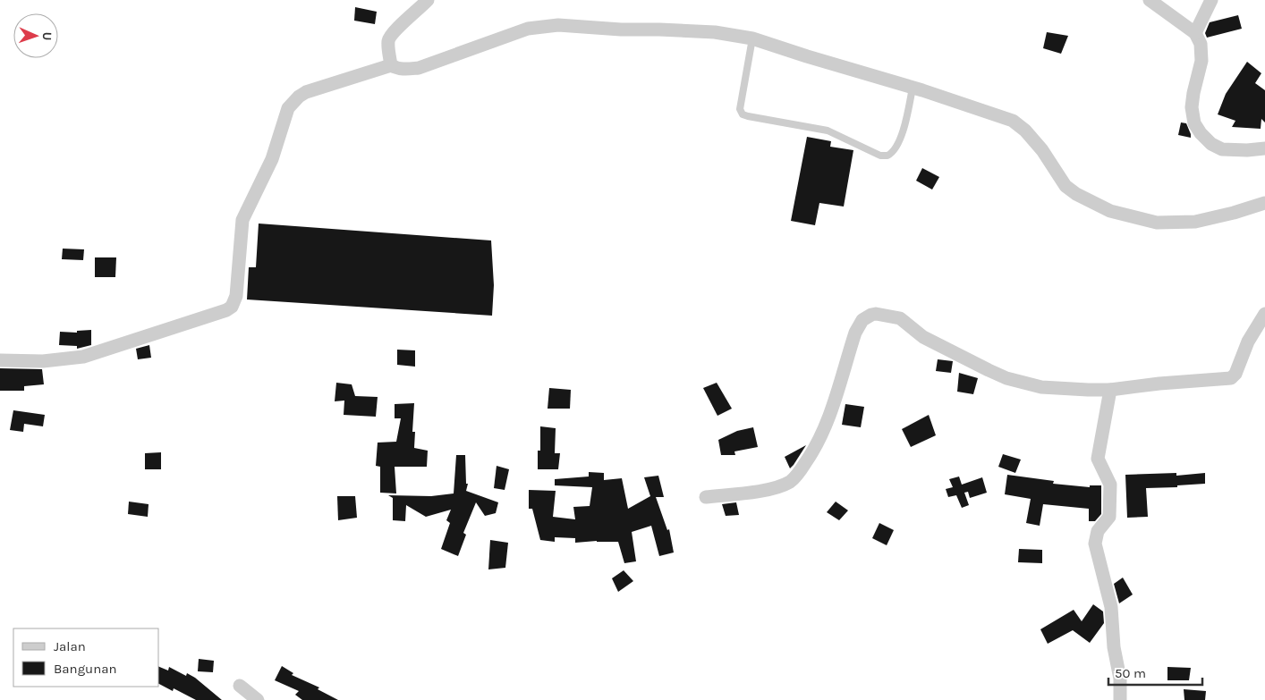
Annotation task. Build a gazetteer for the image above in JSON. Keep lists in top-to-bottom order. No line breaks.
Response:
{"legend":["Jalan","Bangunan"],"scale_bar":"50 m","north":"right"}
